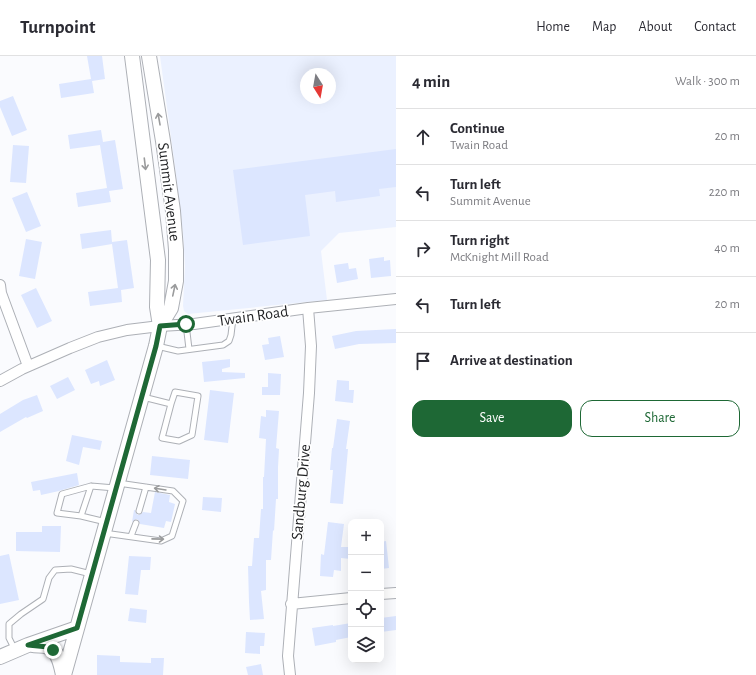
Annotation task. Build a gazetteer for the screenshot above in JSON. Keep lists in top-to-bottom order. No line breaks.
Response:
{"streets":{"main road":["Summit Avenue"],"street":["Twain Road","Sandburg Drive"]},"crossings":[["Summit Avenue","Twain Road"],["Twain Road","Sandburg Drive"]],"north":"bottom","page":{"header":"Turnpoint","nav":["Home","Map","About","Contact"],"heading":["4 min","Walk · 300 m"],"list":[["Continue","Twain Road","20 m"],["Turn left","Summit Avenue","220 m"],["Turn right","McKnight Mill Road","40 m"],["Turn left","20 m"],"Arrive at destination"],"buttons":["Save","Share"],"map_buttons":["+","−"]}}
